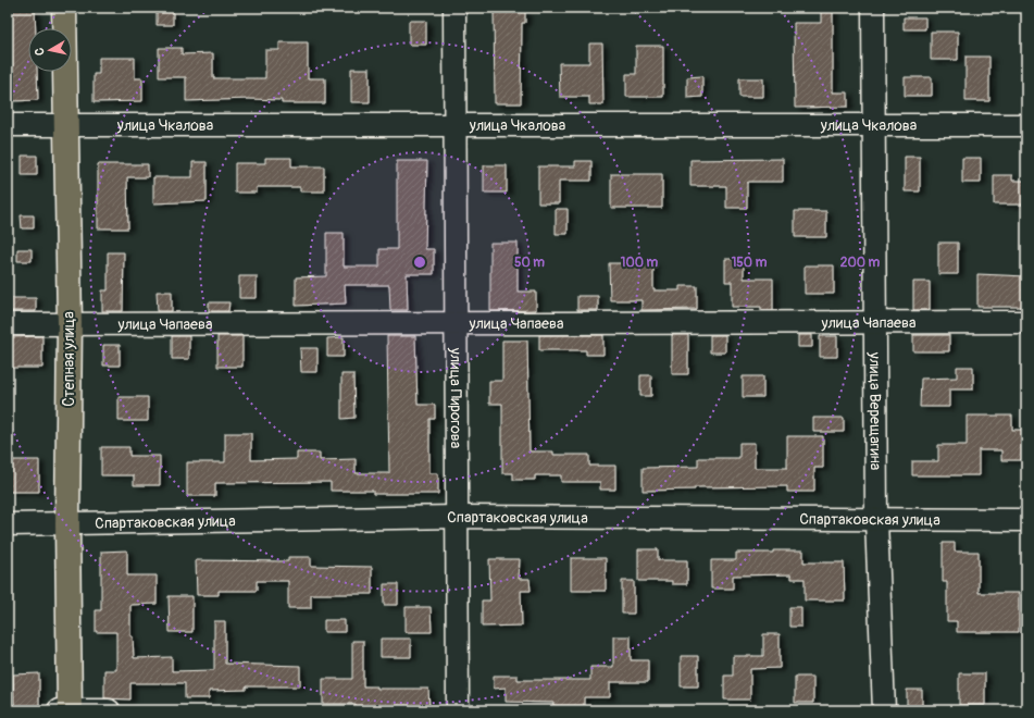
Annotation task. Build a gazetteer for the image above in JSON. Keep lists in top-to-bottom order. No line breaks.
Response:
{"streets":{"main road":["Степная улица"],"street":["улица Чкалова","улица Чапаева","улица Пирогова","улица Верещагина","Спартаковская улица"]},"crossings":[["улица Чкалова","Степная улица"],["улица Чкалова","улица Пирогова"],["улица Чкалова","улица Верещагина"],["улица Чапаева","Степная улица"],["улица Чапаева","улица Пирогова"],["улица Чапаева","улица Верещагина"],["Степная улица","Спартаковская улица"],["улица Пирогова","Спартаковская улица"],["улица Верещагина","Спартаковская улица"]],"north":"left","rings":["50 m","100 m","150 m","200 m"]}
